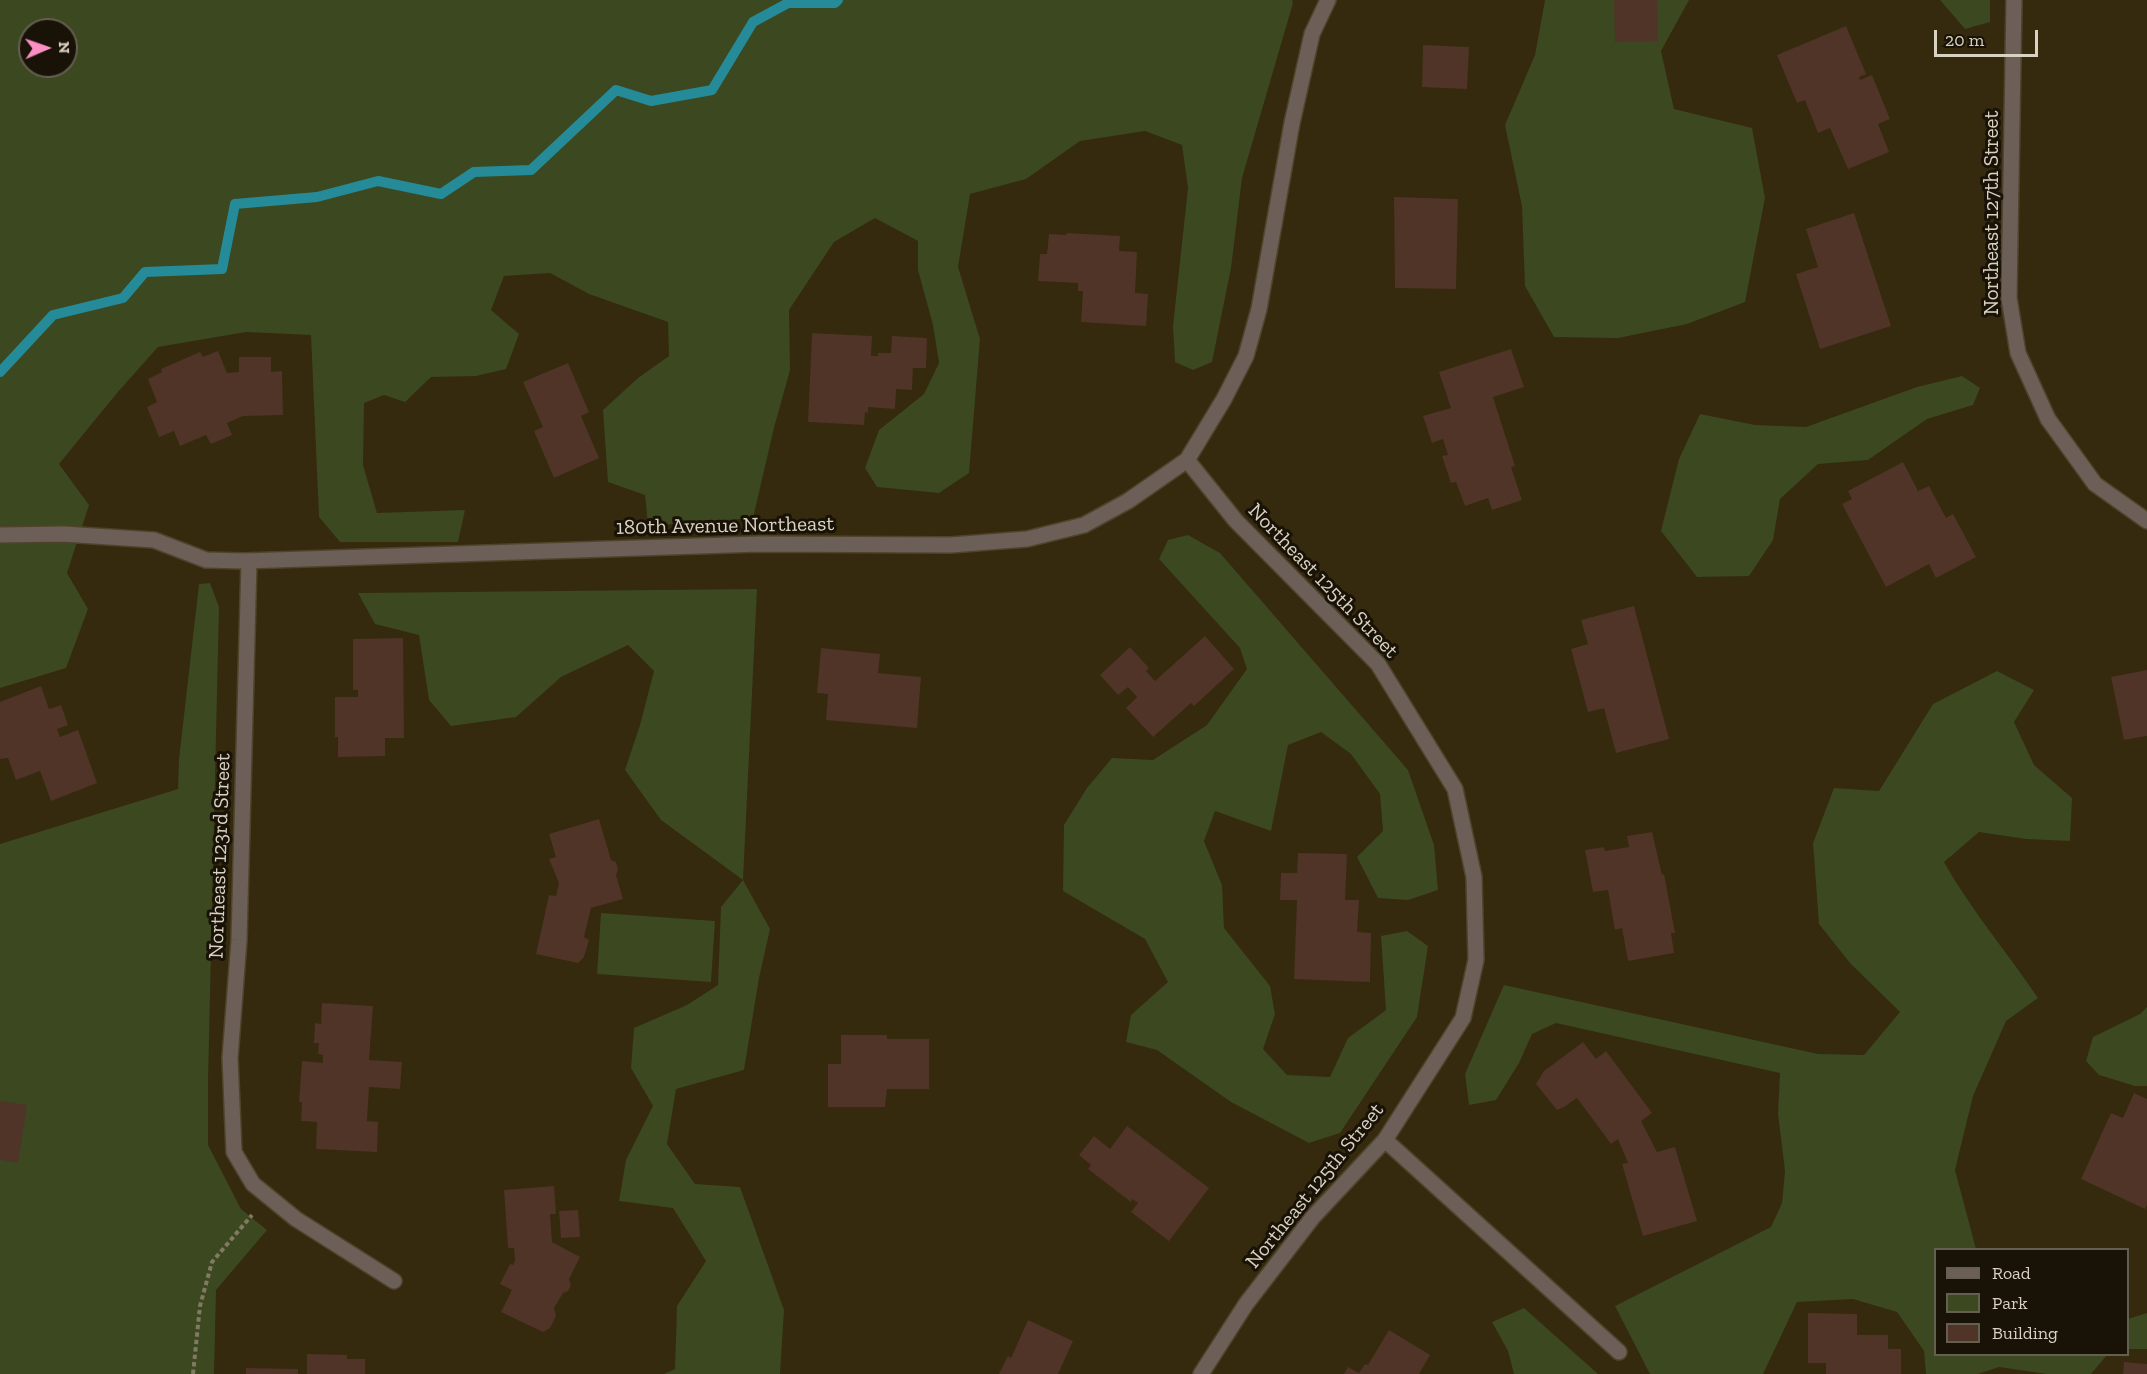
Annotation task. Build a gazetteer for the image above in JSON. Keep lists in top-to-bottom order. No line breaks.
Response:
{"streets":{"street":["Northeast 127th Street","180th Avenue Northeast","Northeast 125th Street","Northeast 123rd Street"]},"crossings":[["180th Avenue Northeast","Northeast 125th Street"],["180th Avenue Northeast","Northeast 123rd Street"]],"legend":["Road","Park","Building"],"scale_bar":"20 m","north":"right"}
